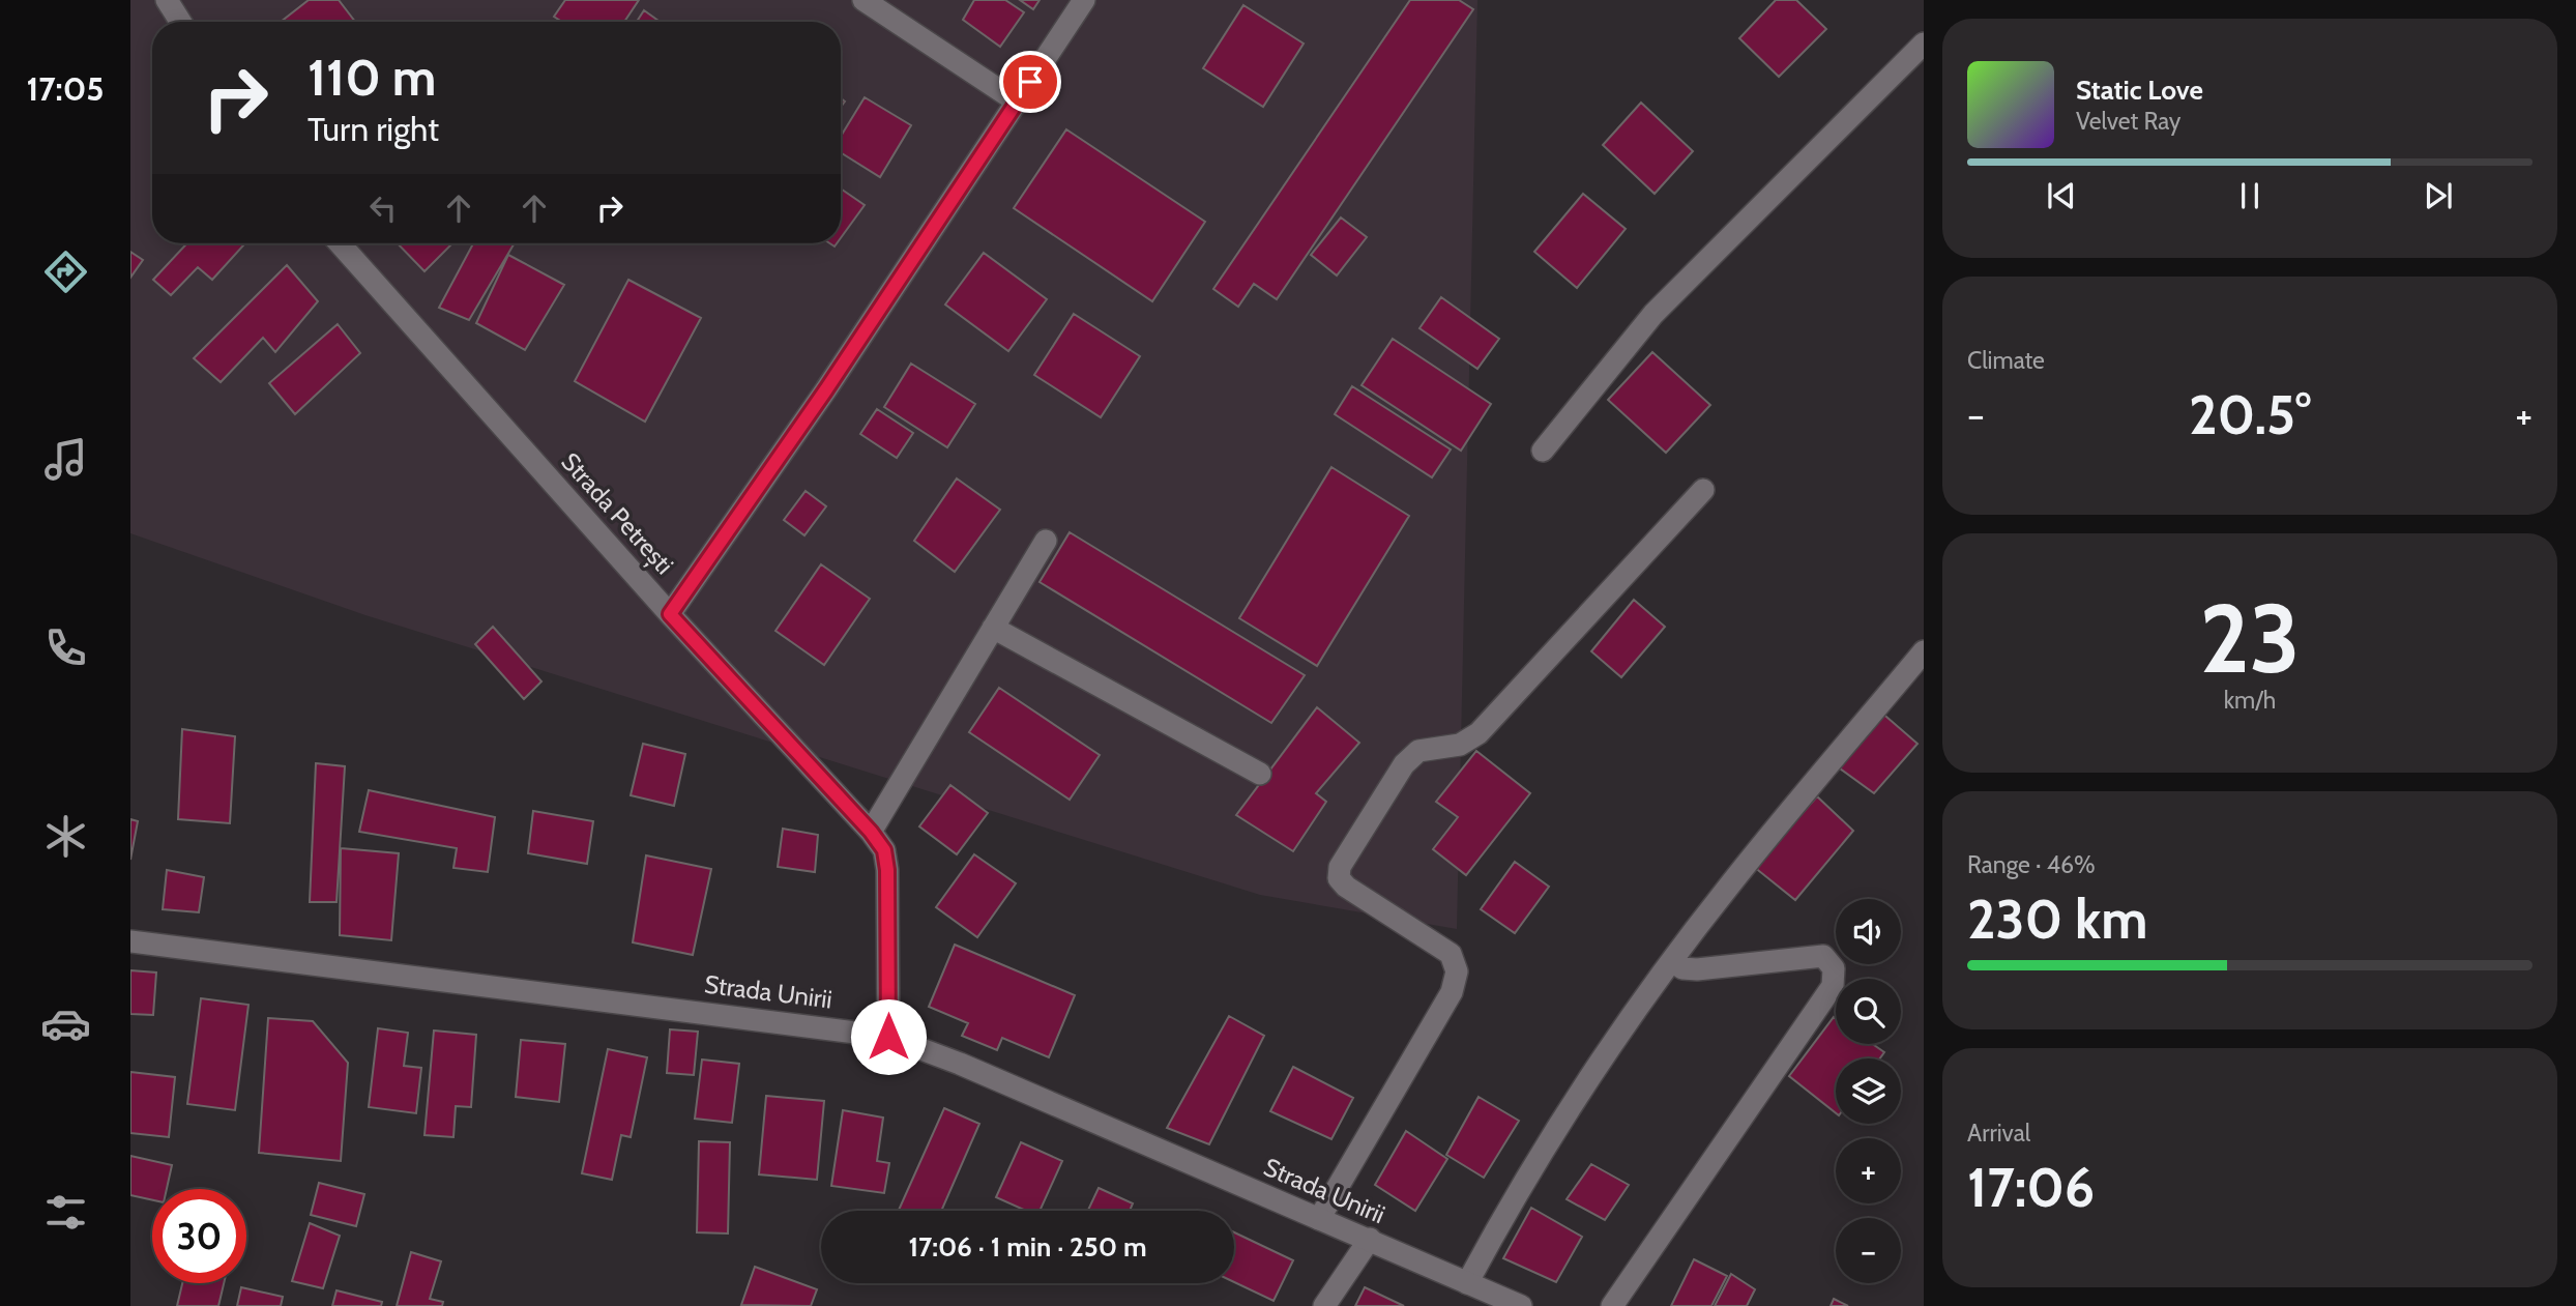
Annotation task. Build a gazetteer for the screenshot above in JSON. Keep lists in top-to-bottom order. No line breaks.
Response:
{"streets":{"street":["Strada Petrești","Strada Unirii"]},"crossings":[["Strada Petrești","Strada Unirii"]],"page":{"tabs":"17:05","turn":["110 m","Turn right"],"song":["Static Love","Velvet Ray"],"tile":["Climate",["23","km/h"],["Range · 46%","230 km"],["Arrival","17:06"]],"heat":["−","20.5°","+"],"map_buttons":["+","−"],"limit":"30","trip":"17:06 · 1 min · 250 m"}}
